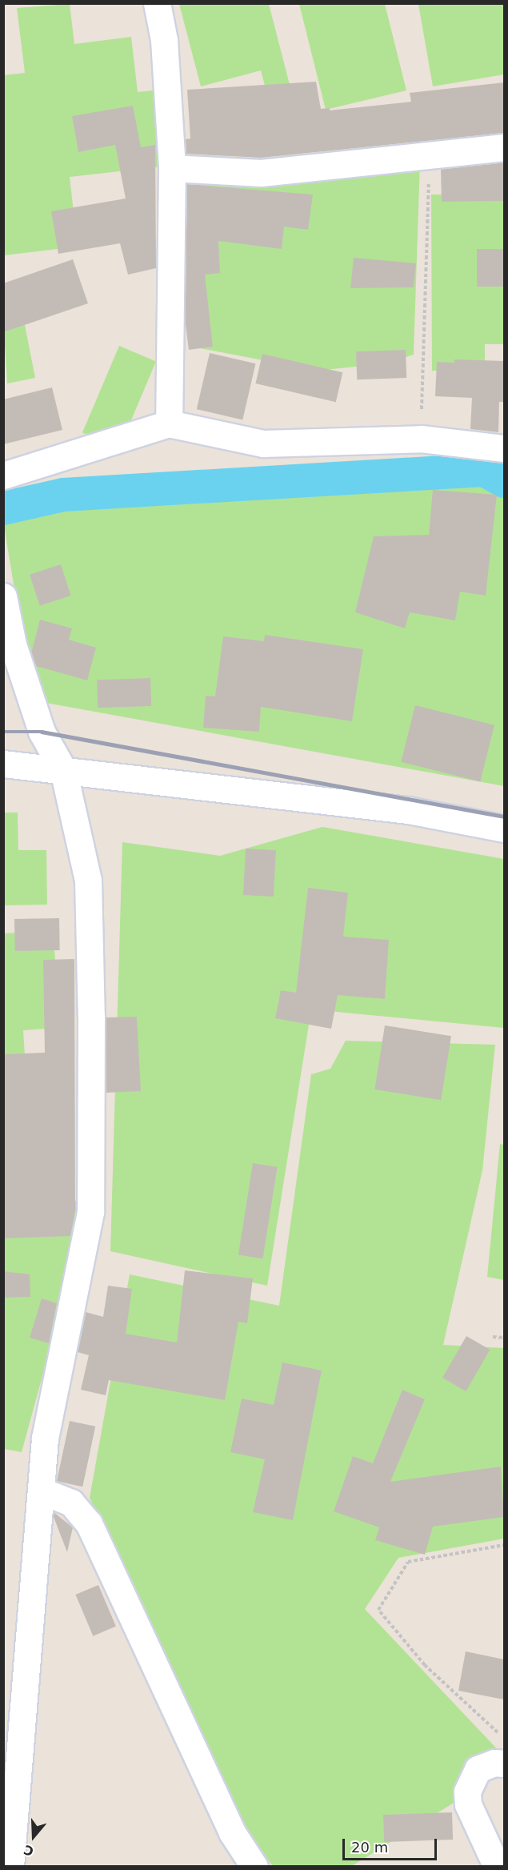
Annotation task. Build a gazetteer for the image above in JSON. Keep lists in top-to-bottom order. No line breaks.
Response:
{"scale_bar":"20 m","north":"bottom"}
